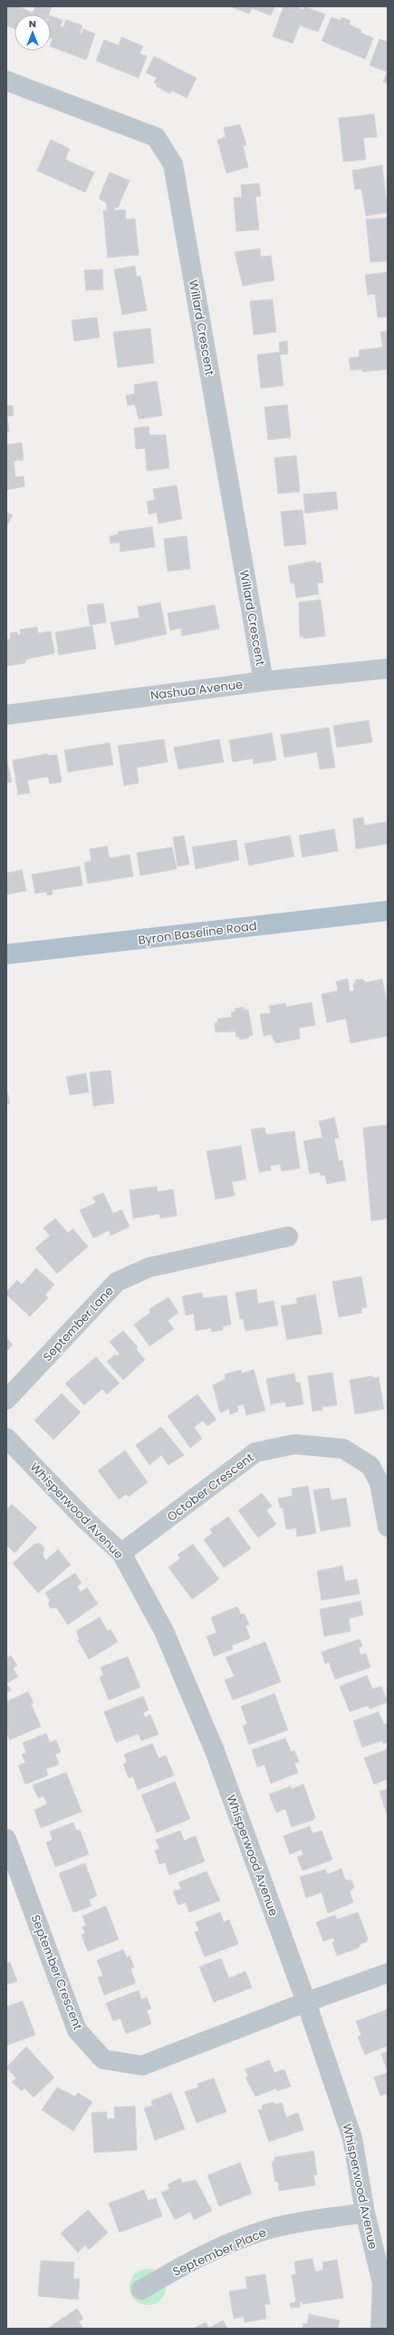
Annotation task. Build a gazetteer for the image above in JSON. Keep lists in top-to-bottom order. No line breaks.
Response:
{"streets":{"main road":["Byron Baseline Road"],"street":["Willard Crescent","Nashua Avenue","September Lane","October Crescent","Whisperwood Avenue","September Crescent","September Place"]},"crossings":[["Willard Crescent","Nashua Avenue"],["October Crescent","Whisperwood Avenue"],["Whisperwood Avenue","September Crescent"],["Whisperwood Avenue","September Place"]],"north":"top"}
